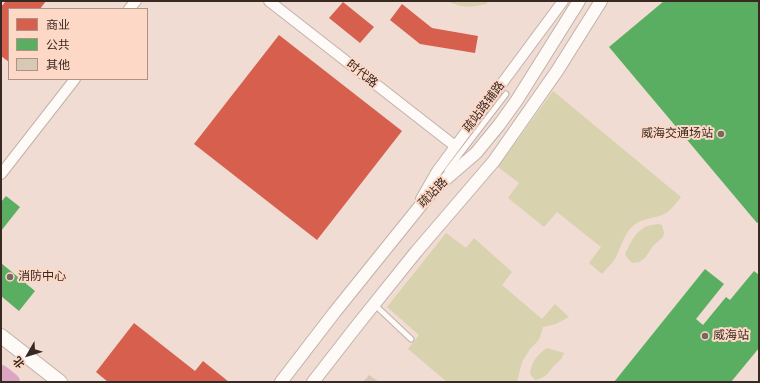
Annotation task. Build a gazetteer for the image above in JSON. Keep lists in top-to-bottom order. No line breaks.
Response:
{"streets":{"street":["时代路","疏站路辅路","疏站路"]},"crossings":[["时代路","疏站路辅路"],["疏站路辅路","疏站路"]],"places":["威海交通场站","消防中心","威海站"],"legend":["商业","公共","其他"],"north":"bottom left"}
